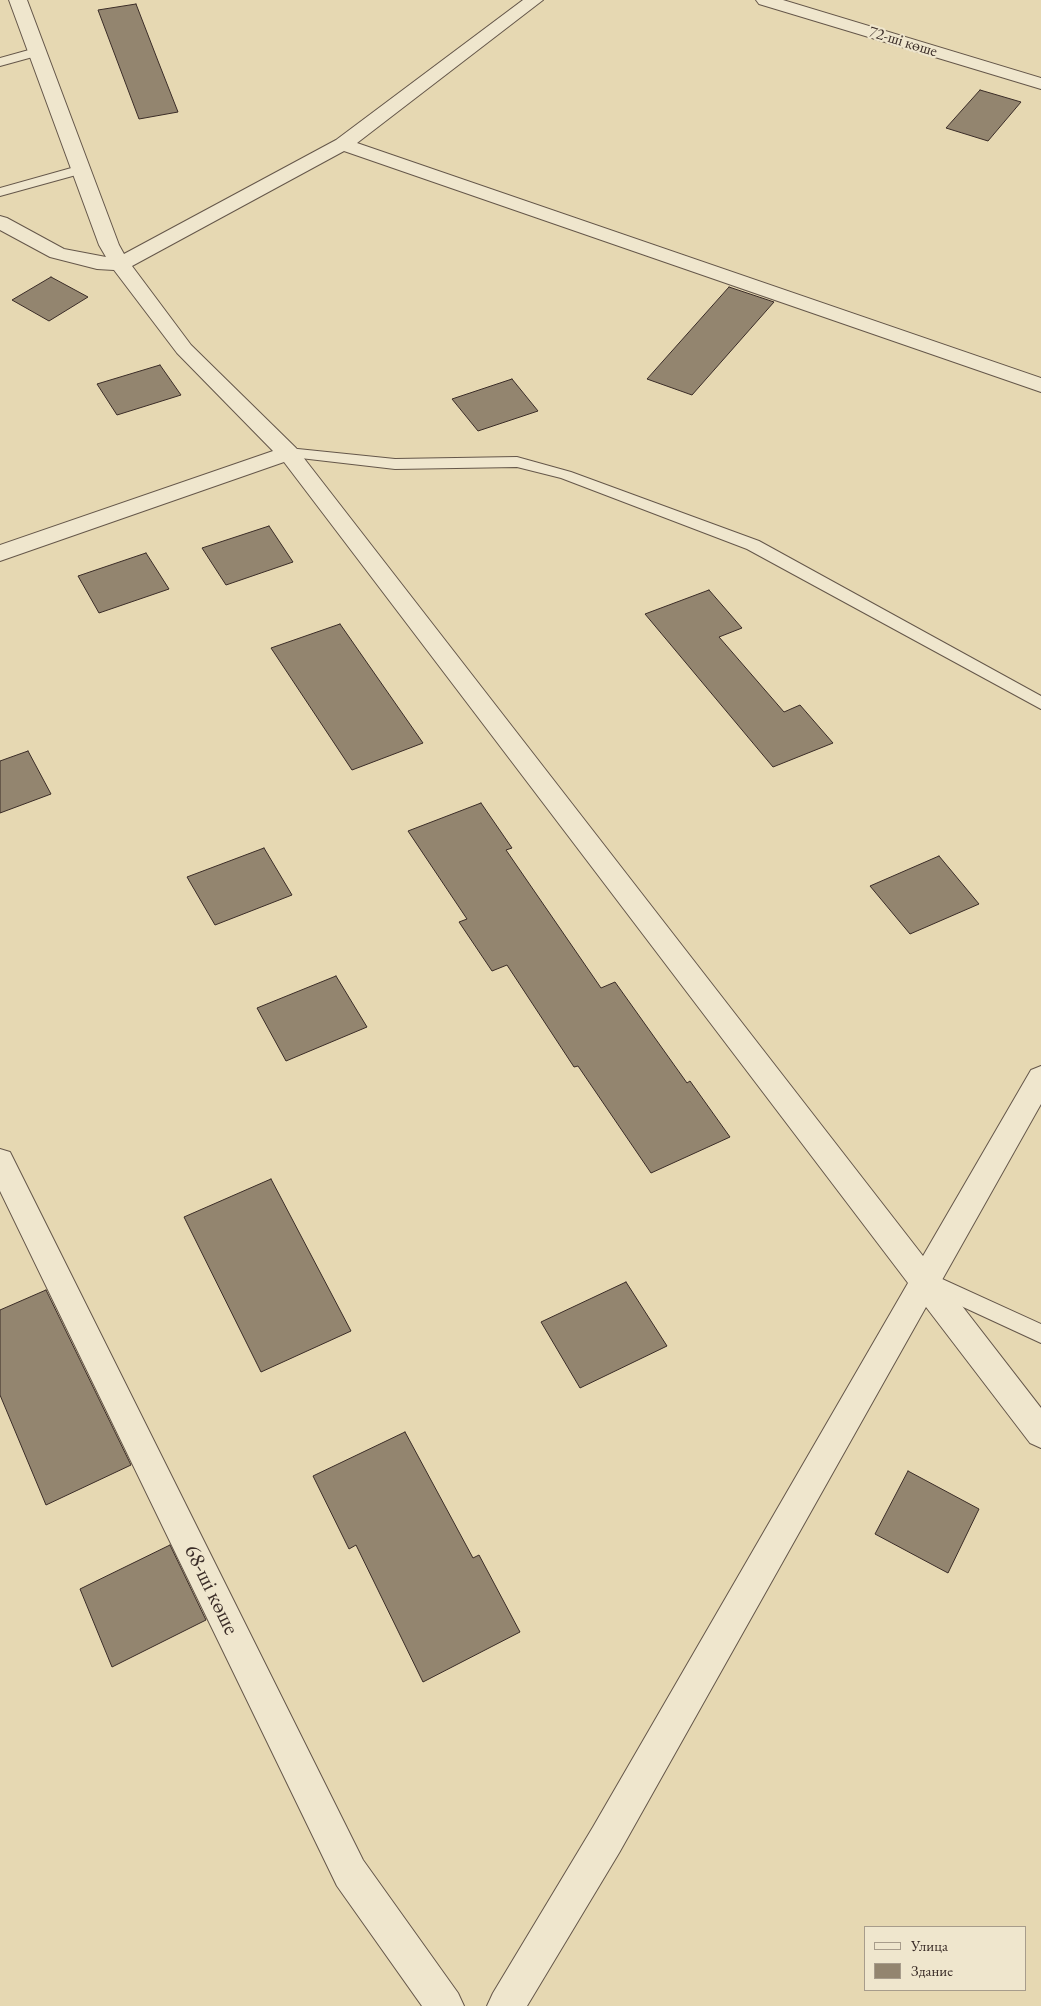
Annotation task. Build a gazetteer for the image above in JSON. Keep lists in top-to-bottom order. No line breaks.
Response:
{"streets":{"street":["72-ші көше","68-ші көше"]},"legend":["Улица","Здание"]}
